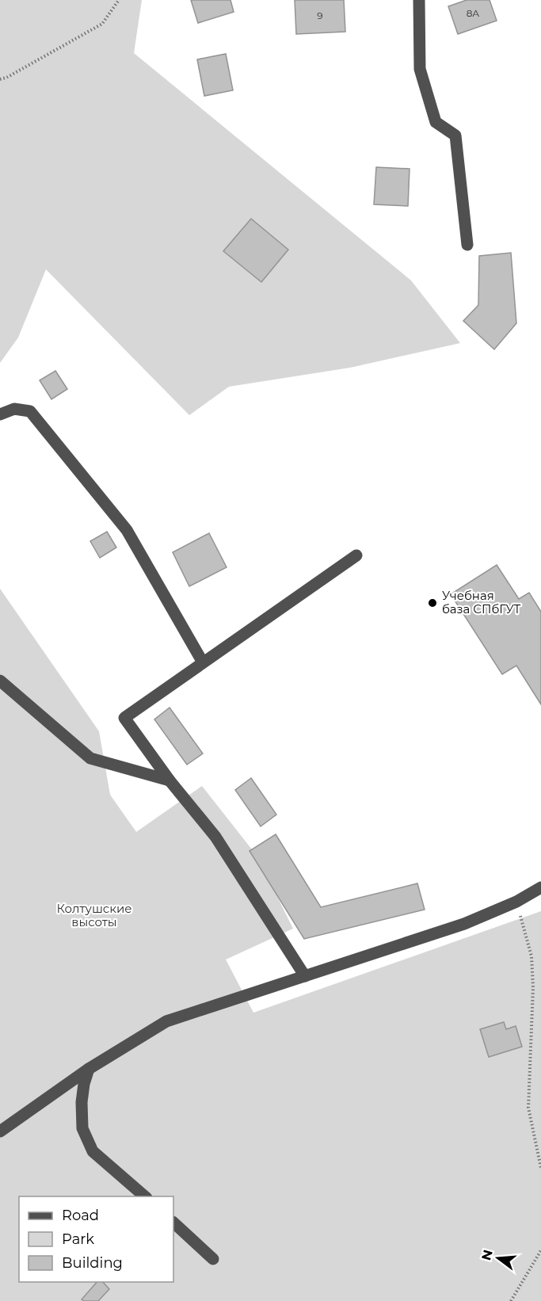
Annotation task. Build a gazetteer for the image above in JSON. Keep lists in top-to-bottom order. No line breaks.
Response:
{"parks":["Колтушские высоты"],"places":["Учебная база СПбГУТ"],"house_numbers":["8А","9"],"legend":["Road","Park","Building"],"north":"left"}
